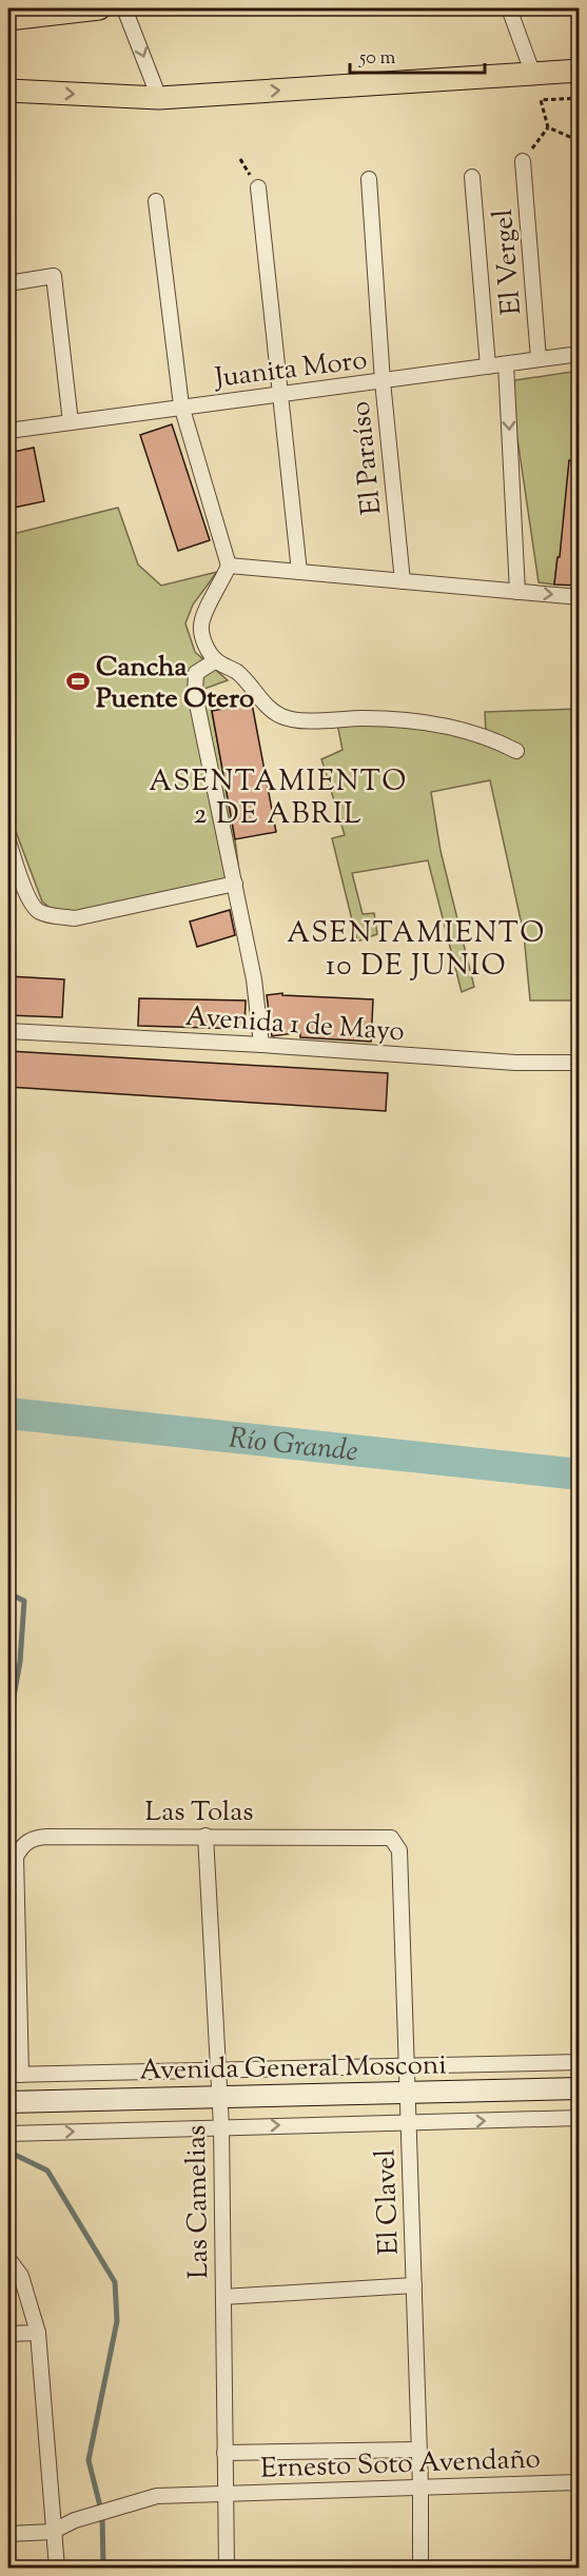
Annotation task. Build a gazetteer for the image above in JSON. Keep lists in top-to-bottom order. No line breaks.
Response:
{"streets":{"main road":["Avenida General Mosconi"],"street":["El Vergel","Juanita Moro","El Paraíso","Avenida 1 de Mayo","Las Tolas","Las Camelias","El Clavel","Ernesto Soto Avendaño"]},"crossings":[["El Vergel","Juanita Moro"],["Juanita Moro","El Paraíso"],["Las Tolas","Las Camelias"],["Las Tolas","El Clavel"],["Avenida General Mosconi","Las Camelias"],["Avenida General Mosconi","El Clavel"],["Las Camelias","Ernesto Soto Avendaño"],["El Clavel","Ernesto Soto Avendaño"]],"districts":["ASENTAMIENTO 2 DE ABRIL","ASENTAMIENTO 10 DE JUNIO"],"water":["Río Grande"],"places":{"sports":["Cancha Puente Otero"]},"scale_bar":"50 m"}
